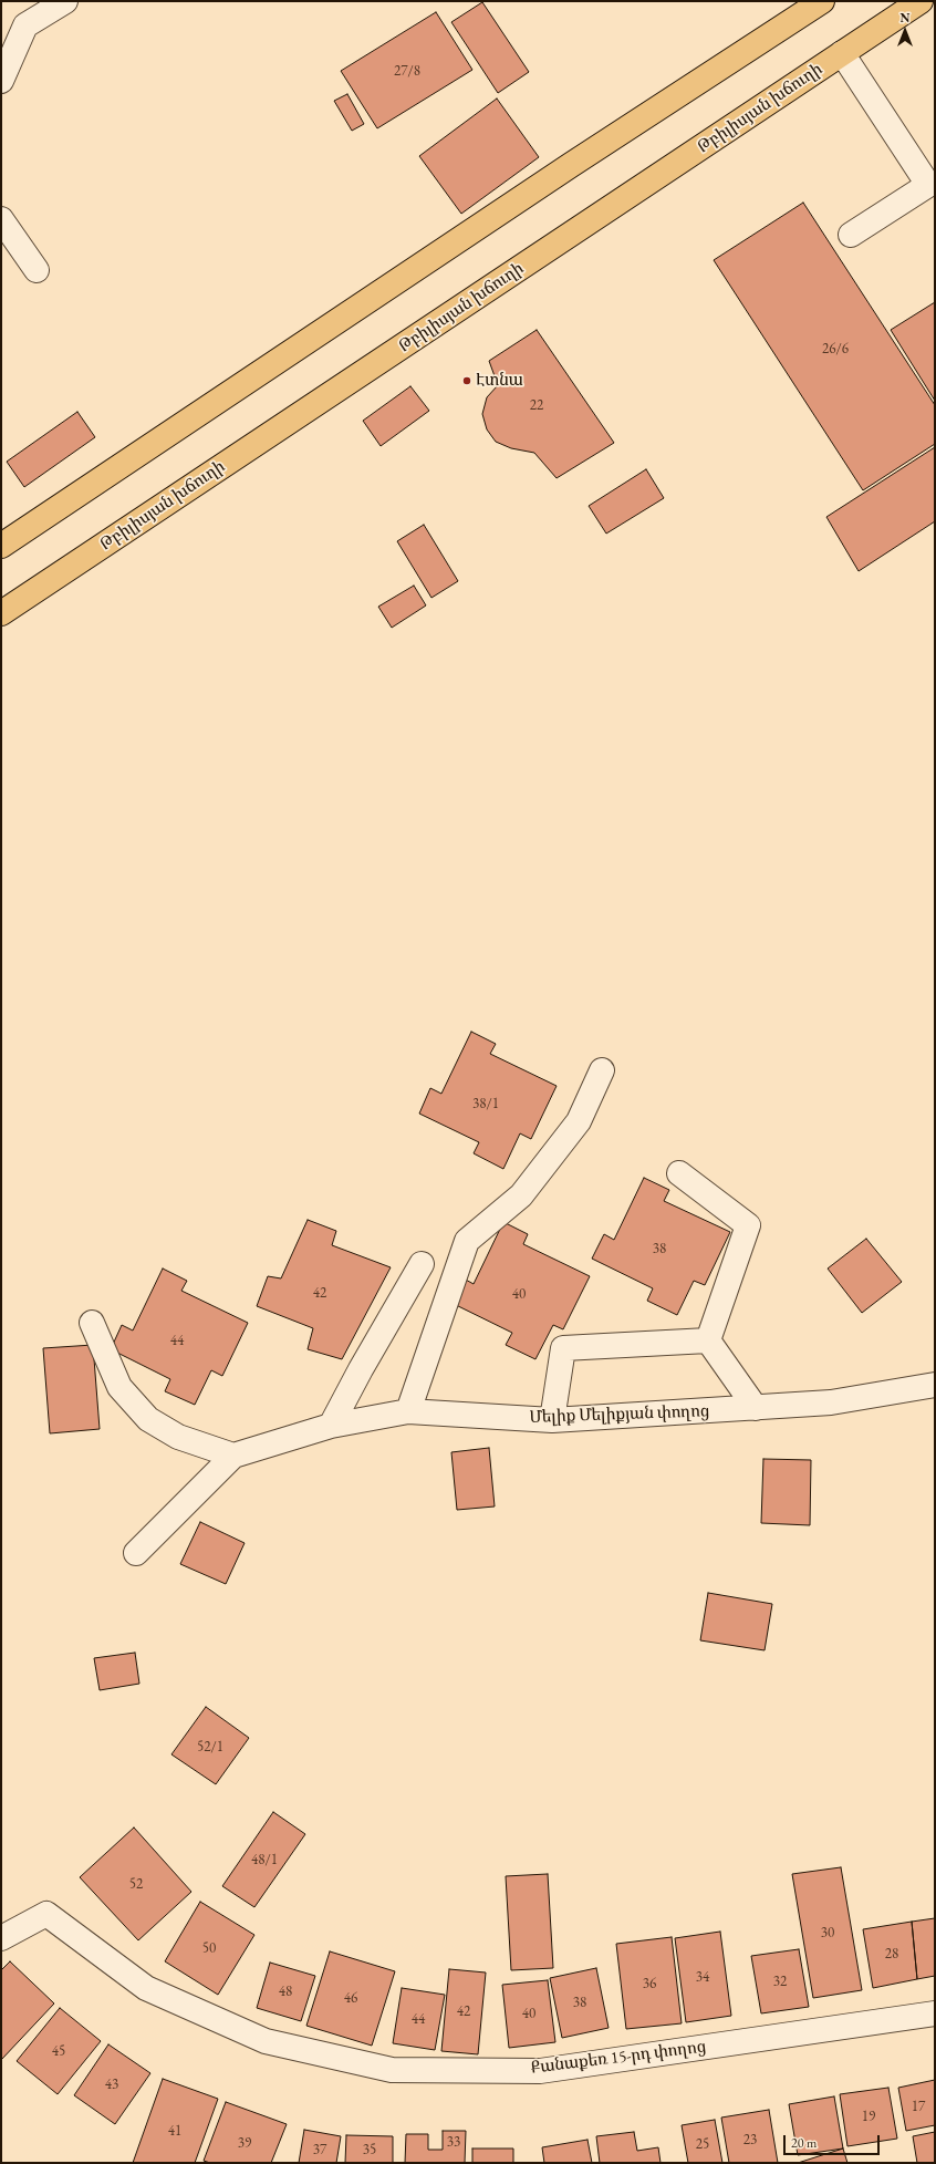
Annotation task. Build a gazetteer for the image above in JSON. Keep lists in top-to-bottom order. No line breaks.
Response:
{"streets":{"main road":["Թբիլիսյան խճուղի"],"street":["Մելիք Մելիքյան փողոց","Քանաքեռ 15-րդ փողոց"]},"places":["Էտնա"],"house_numbers":["27/8","26/6","22","38/1","38","42","40","44","52/1","48/1","52","30","50","28","34","32","36","48","46","38","42","40","44","45","43","17","19","41","23","33","39","25","37","35"],"scale_bar":"20 m","north":"top"}
